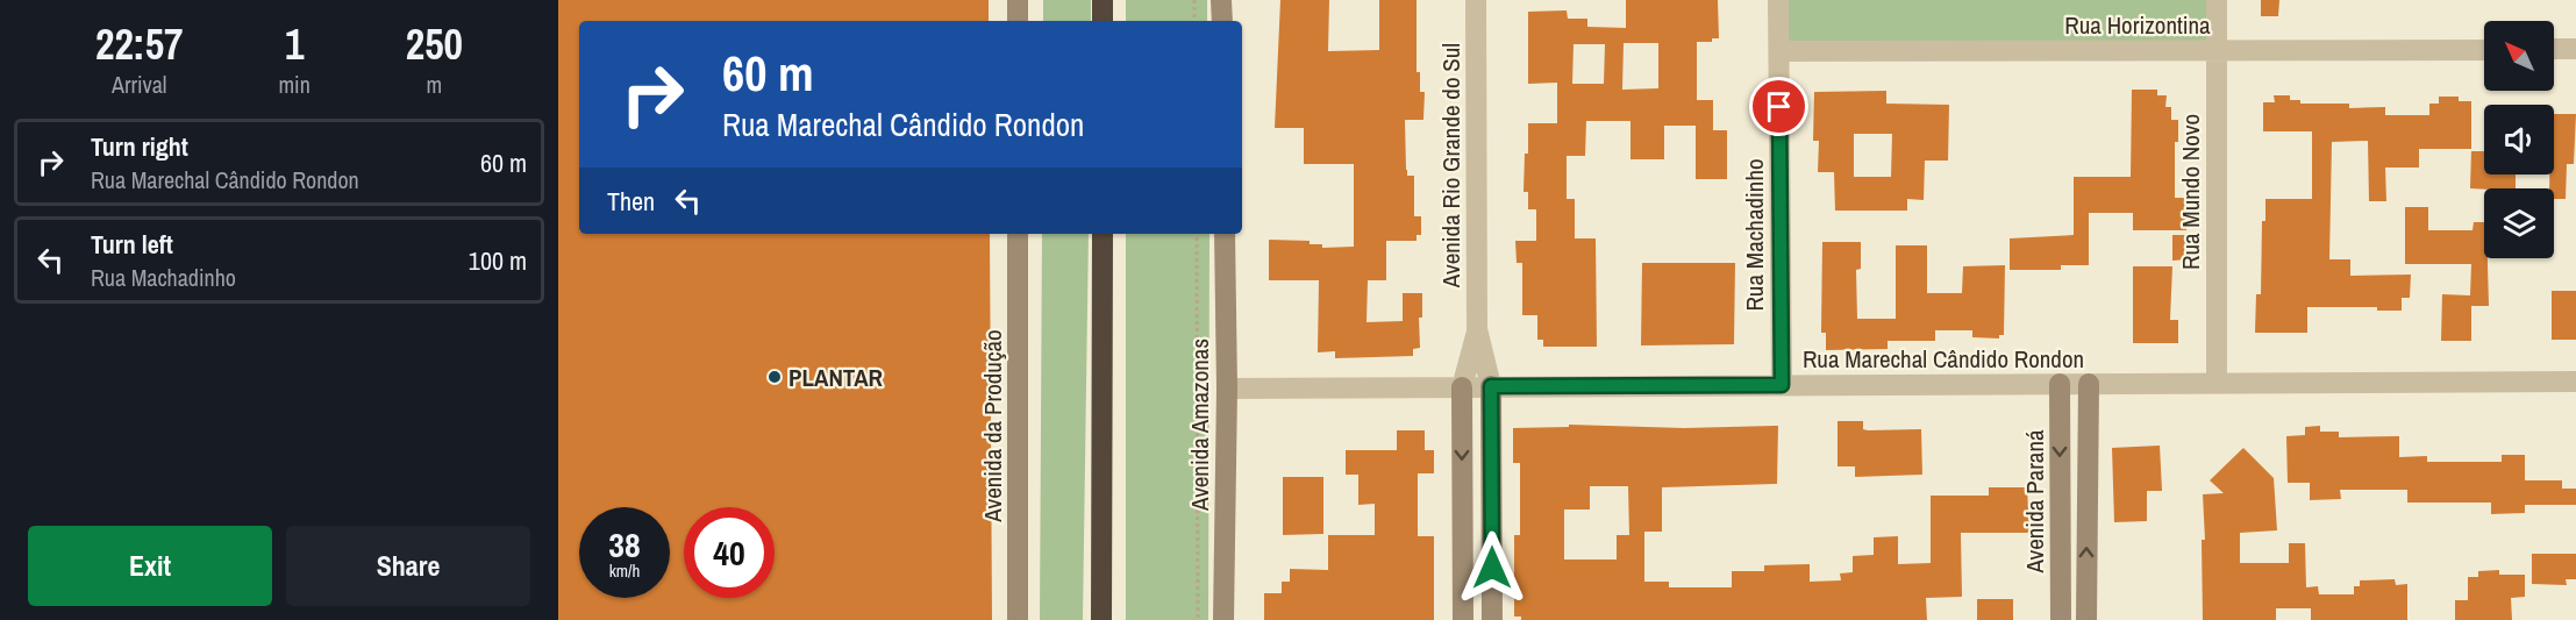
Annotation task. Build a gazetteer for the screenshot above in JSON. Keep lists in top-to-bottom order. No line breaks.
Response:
{"streets":{"street":["Rua Horizontina","Avenida Rio Grande do Sul","Rua Mundo Novo","Rua Machadinho","Rua Marechal Cândido Rondon","Avenida Amazonas","Avenida da Produção","Avenida Paraná"]},"crossings":[["Rua Horizontina","Rua Mundo Novo"],["Rua Horizontina","Rua Machadinho"],["Avenida Rio Grande do Sul","Rua Marechal Cândido Rondon"],["Rua Mundo Novo","Rua Marechal Cândido Rondon"],["Rua Machadinho","Rua Marechal Cândido Rondon"],["Rua Marechal Cândido Rondon","Avenida Amazonas"],["Rua Marechal Cândido Rondon","Avenida Paraná"]],"places":["PLANTAR"],"north":"top left","page":{"eta":["22:57","Arrival","1","min","250","m"],"turn":["60 m","Rua Marechal Cândido Rondon"],"list":[{"name":"Turn right","note":"Rua Marechal Cândido Rondon","value":"60 m"},{"name":"Turn left","note":"Rua Machadinho","value":"100 m"}],"then":"Then","speed":"38 km/h","limit":"40","buttons":["Exit","Share"]}}
